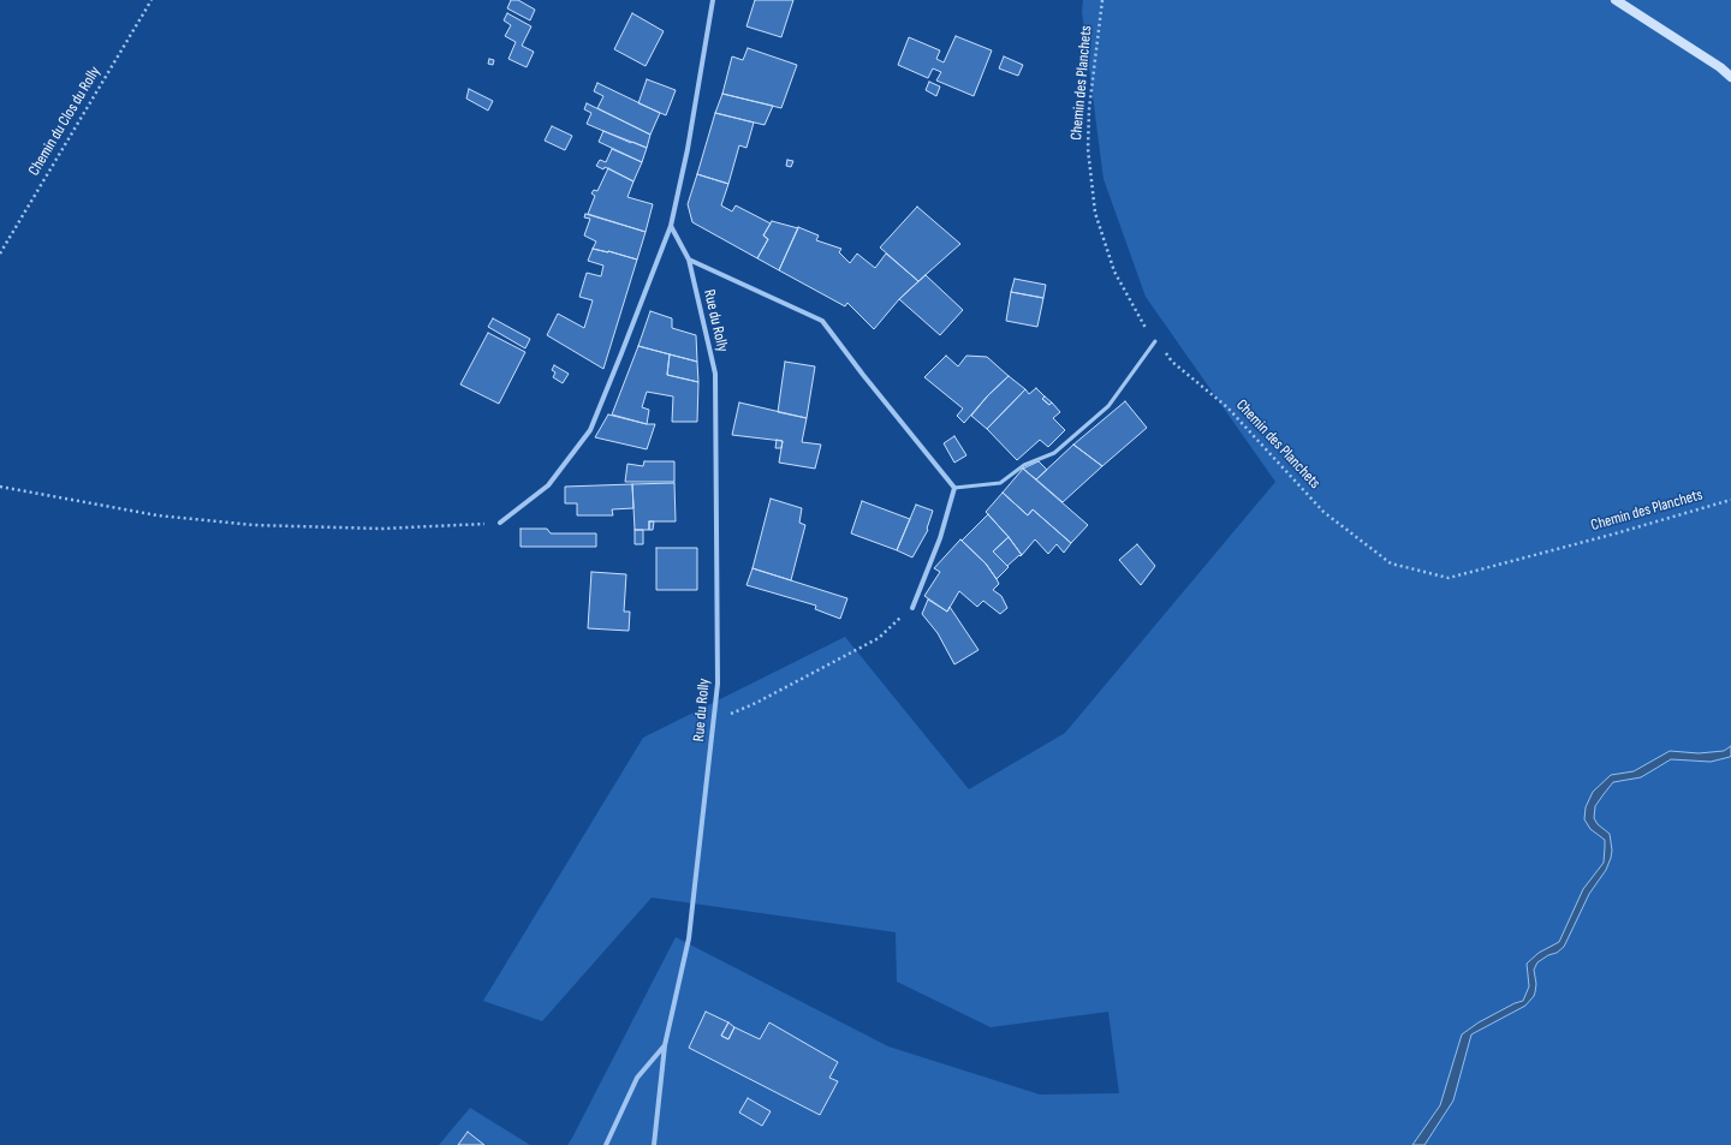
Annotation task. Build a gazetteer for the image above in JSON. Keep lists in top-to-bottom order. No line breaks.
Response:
{"streets":{"street":["Rue du Rolly"],"path":["Chemin des Planchets","Chemin du Clos du Rolly"]}}
